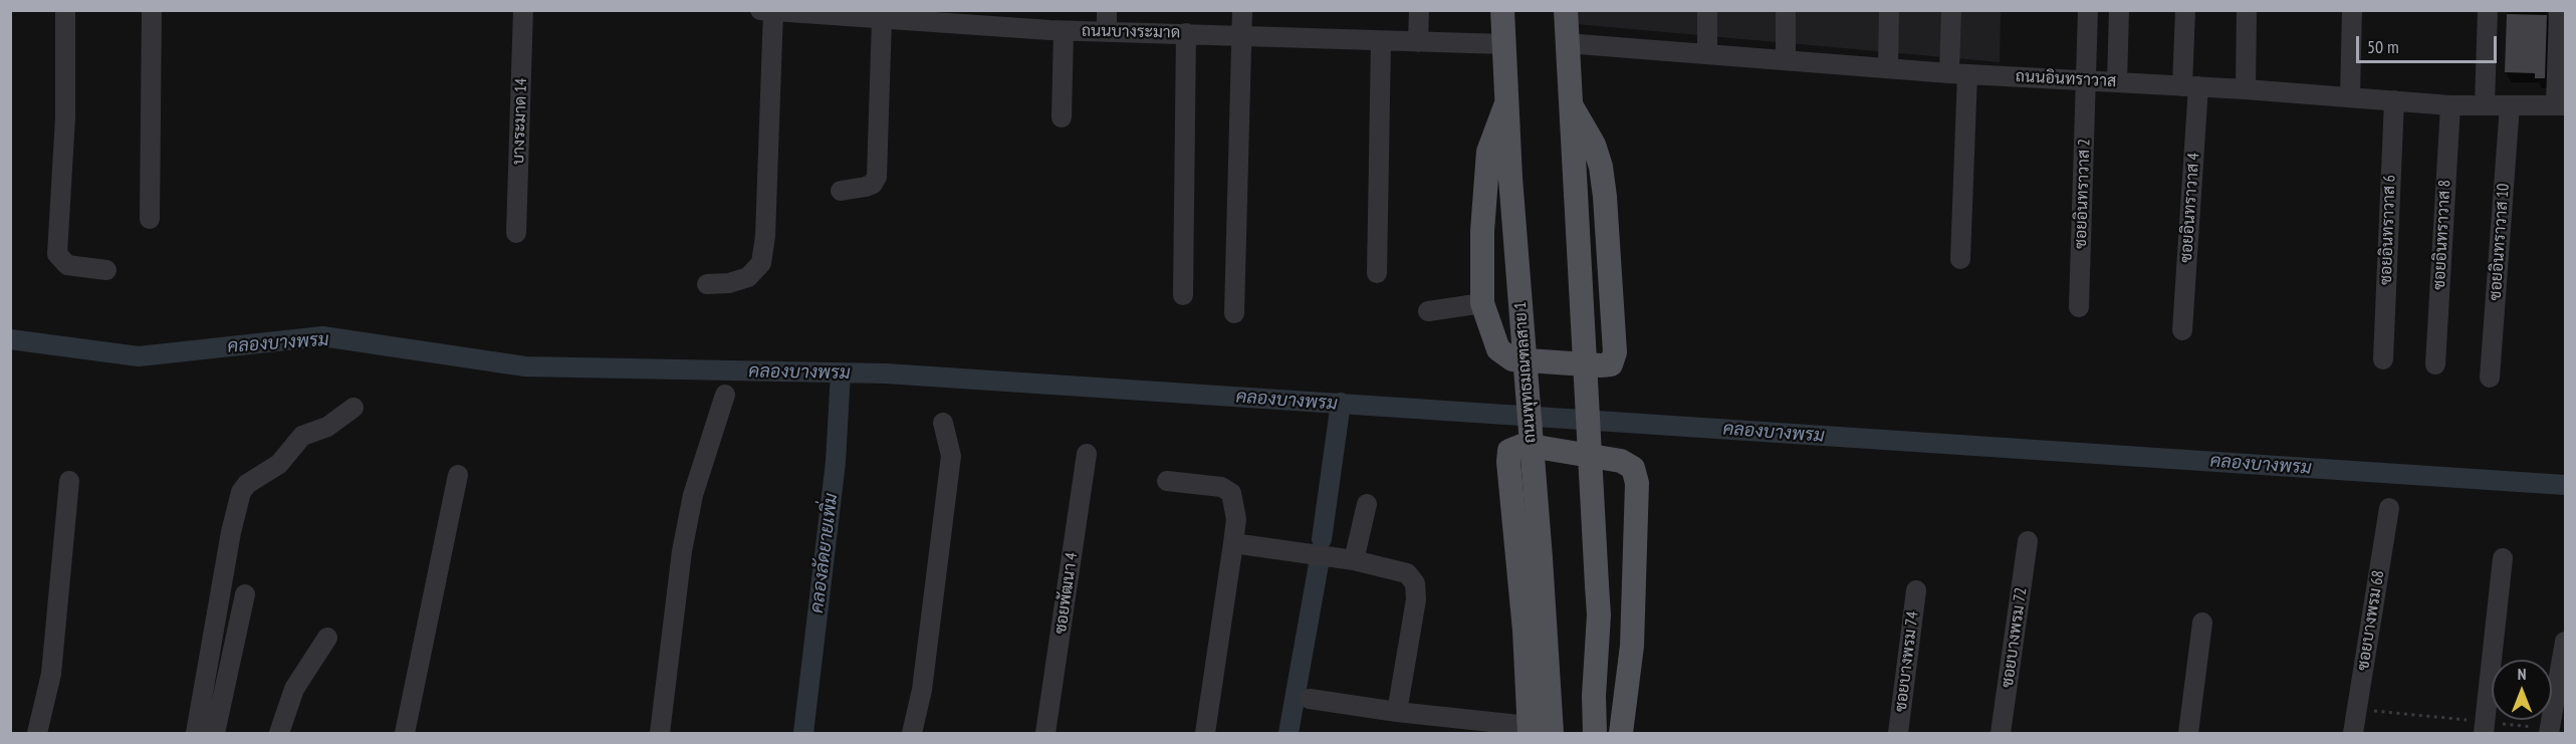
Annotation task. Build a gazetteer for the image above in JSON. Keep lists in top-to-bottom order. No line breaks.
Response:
{"streets":{"main road":["ถนนพุทธมณฑลสาย 1"],"street":["ถนนบางระมาด","ถนนอินทราวาส","บางระมาด 14","ซอยอินทราวาส 2","ซอยอินทราวาส 4","ซอยอินทราวาส 6","ซอยอินทราวาส 8","ซอยอินทราวาส 10","ซอยพัฒนา 4","ซอยบางพรม 68","ซอยบางพรม 72","ซอยบางพรม 74"]},"crossings":[["ถนนบางระมาด","ถนนพุทธมณฑลสาย 1"],["ถนนอินทราวาส","ซอยอินทราวาส 2"],["ถนนอินทราวาส","ซอยอินทราวาส 4"],["ถนนอินทราวาส","ซอยอินทราวาส 6"],["ถนนอินทราวาส","ซอยอินทราวาส 8"],["ถนนอินทราวาส","ซอยอินทราวาส 10"]],"water":["คลองบางพรม","คลองลัดยายเพิ่ม"],"scale_bar":"50 m","north":"top"}
